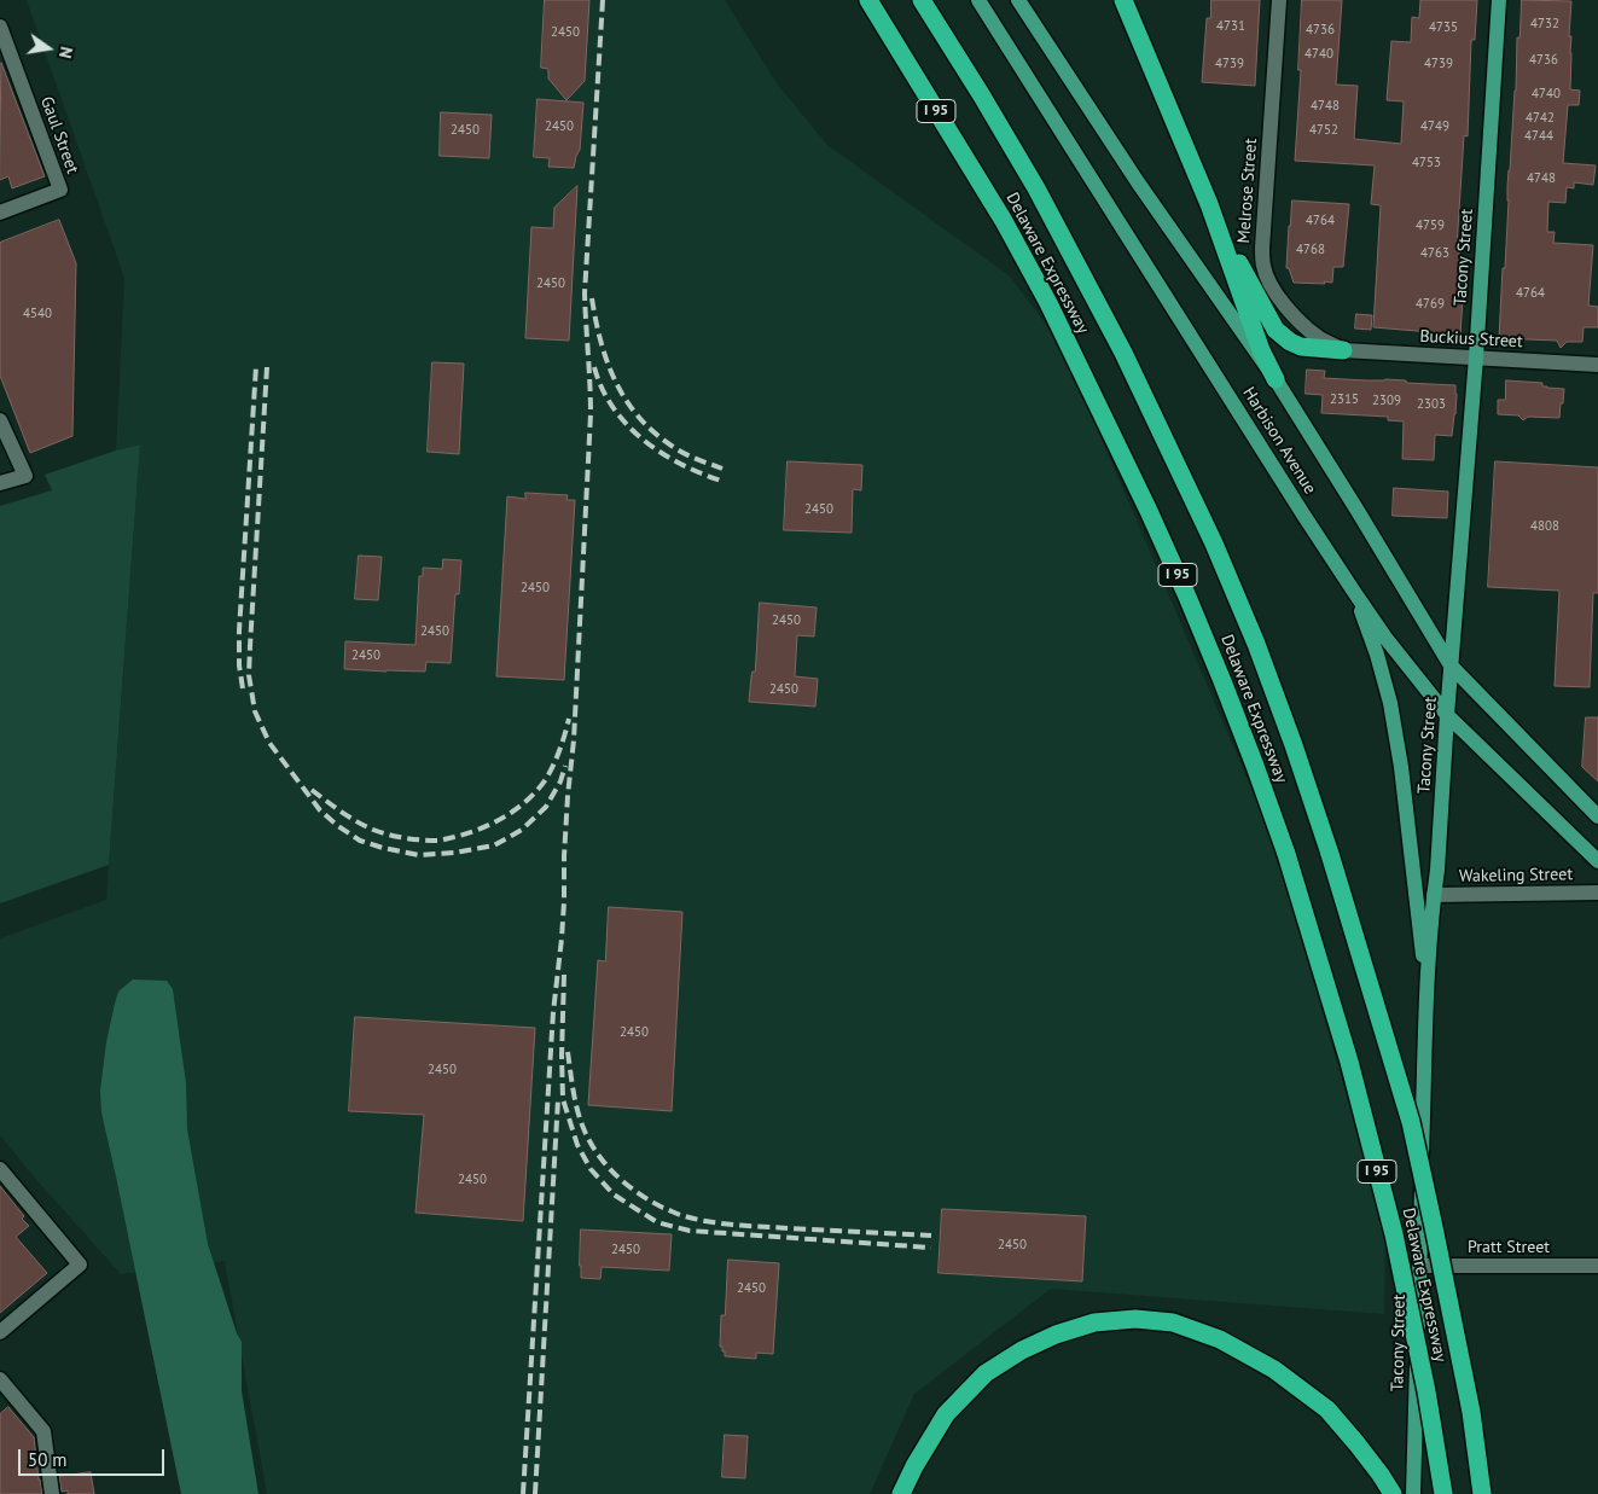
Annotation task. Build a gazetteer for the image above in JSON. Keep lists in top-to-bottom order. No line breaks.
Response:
{"streets":{"highway":["I 95","Delaware Expressway"],"main road":["Tacony Street","Harbison Avenue"],"street":["Gaul Street","Melrose Street","Buckius Street","Wakeling Street","Pratt Street"]},"crossings":[["Melrose Street","Buckius Street"],["Tacony Street","Buckius Street"],["Tacony Street","Harbison Avenue"],["Tacony Street","Wakeling Street"],["Tacony Street","Pratt Street"]],"house_numbers":["4732","4731","4735","4736","2450","4740","4736","4739","4739","4740","4748","4742","2450","4749","2450","4752","4744","4753","4748","4764","4759","4768","4763","2450","4764","4769","4540","2315","2309","2303","2450","4808","2450","2450","2450","2450","2450","2450","2450","2450","2450","2450","2450"],"scale_bar":"50 m","north":"right"}
